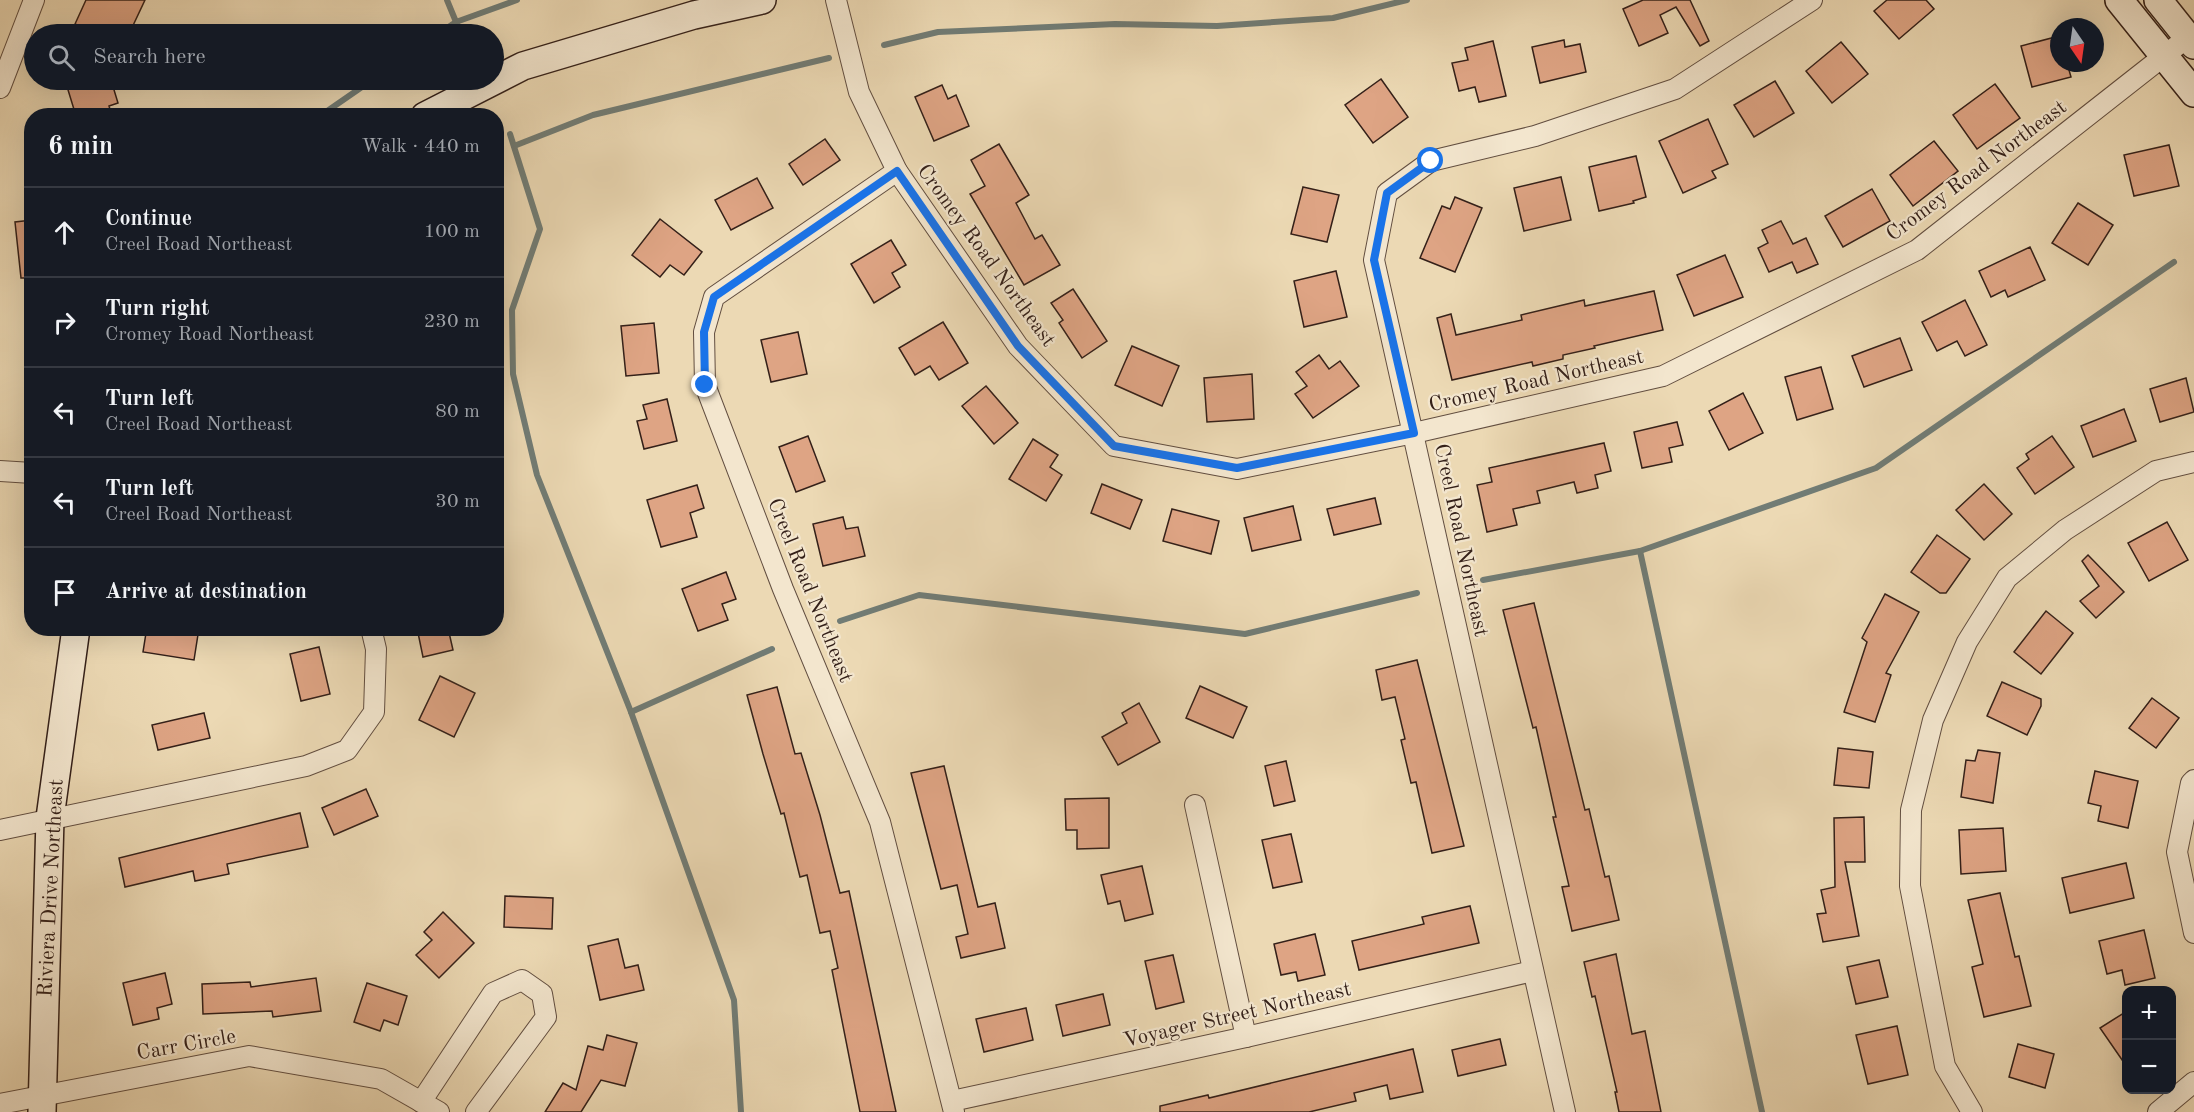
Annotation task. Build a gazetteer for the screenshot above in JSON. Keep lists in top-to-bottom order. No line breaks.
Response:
{"streets":{"street":["Cromey Road Northeast","Creel Road Northeast","Riviera Drive Northeast","Voyager Street Northeast","Carr Circle"]},"crossings":[["Cromey Road Northeast","Creel Road Northeast"],["Creel Road Northeast","Voyager Street Northeast"],["Riviera Drive Northeast","Carr Circle"]],"north":"bottom","page":{"search":"Search here","heading":["6 min","Walk · 440 m"],"list":[["Continue","Creel Road Northeast","100 m"],["Turn right","Cromey Road Northeast","230 m"],["Turn left","Creel Road Northeast","80 m"],["Turn left","Creel Road Northeast","30 m"],"Arrive at destination"],"map_buttons":["+","−"]}}
